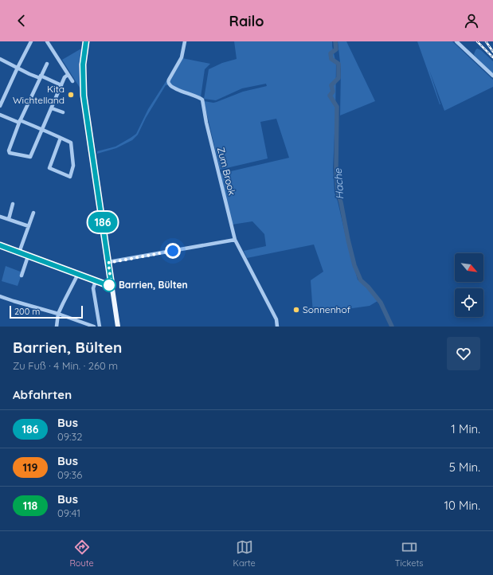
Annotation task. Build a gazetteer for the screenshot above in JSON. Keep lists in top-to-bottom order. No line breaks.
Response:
{"streets":{"street":["Zum Brook"]},"water":["Hache"],"places":["Kita Wichtelland","Barrien, Bülten","Sonnenhof"],"lines":["bus line 186"],"scale_bar":"200 m","north":"bottom right","page":{"header":"Railo","on_map":"186","scale":"200 m","heading":[["Barrien, Bülten","Zu Fuß · 4 Min. · 260 m"],"Abfahrten"],"list":[{"mark":"186","name":"Bus","note":"09:32","value":"1 Min."},{"mark":"119","name":"Bus","note":"09:36","value":"5 Min."},{"mark":"118","name":"Bus","note":"09:41","value":"10 Min."}],"tabs":["Route","Karte","Tickets"]}}
